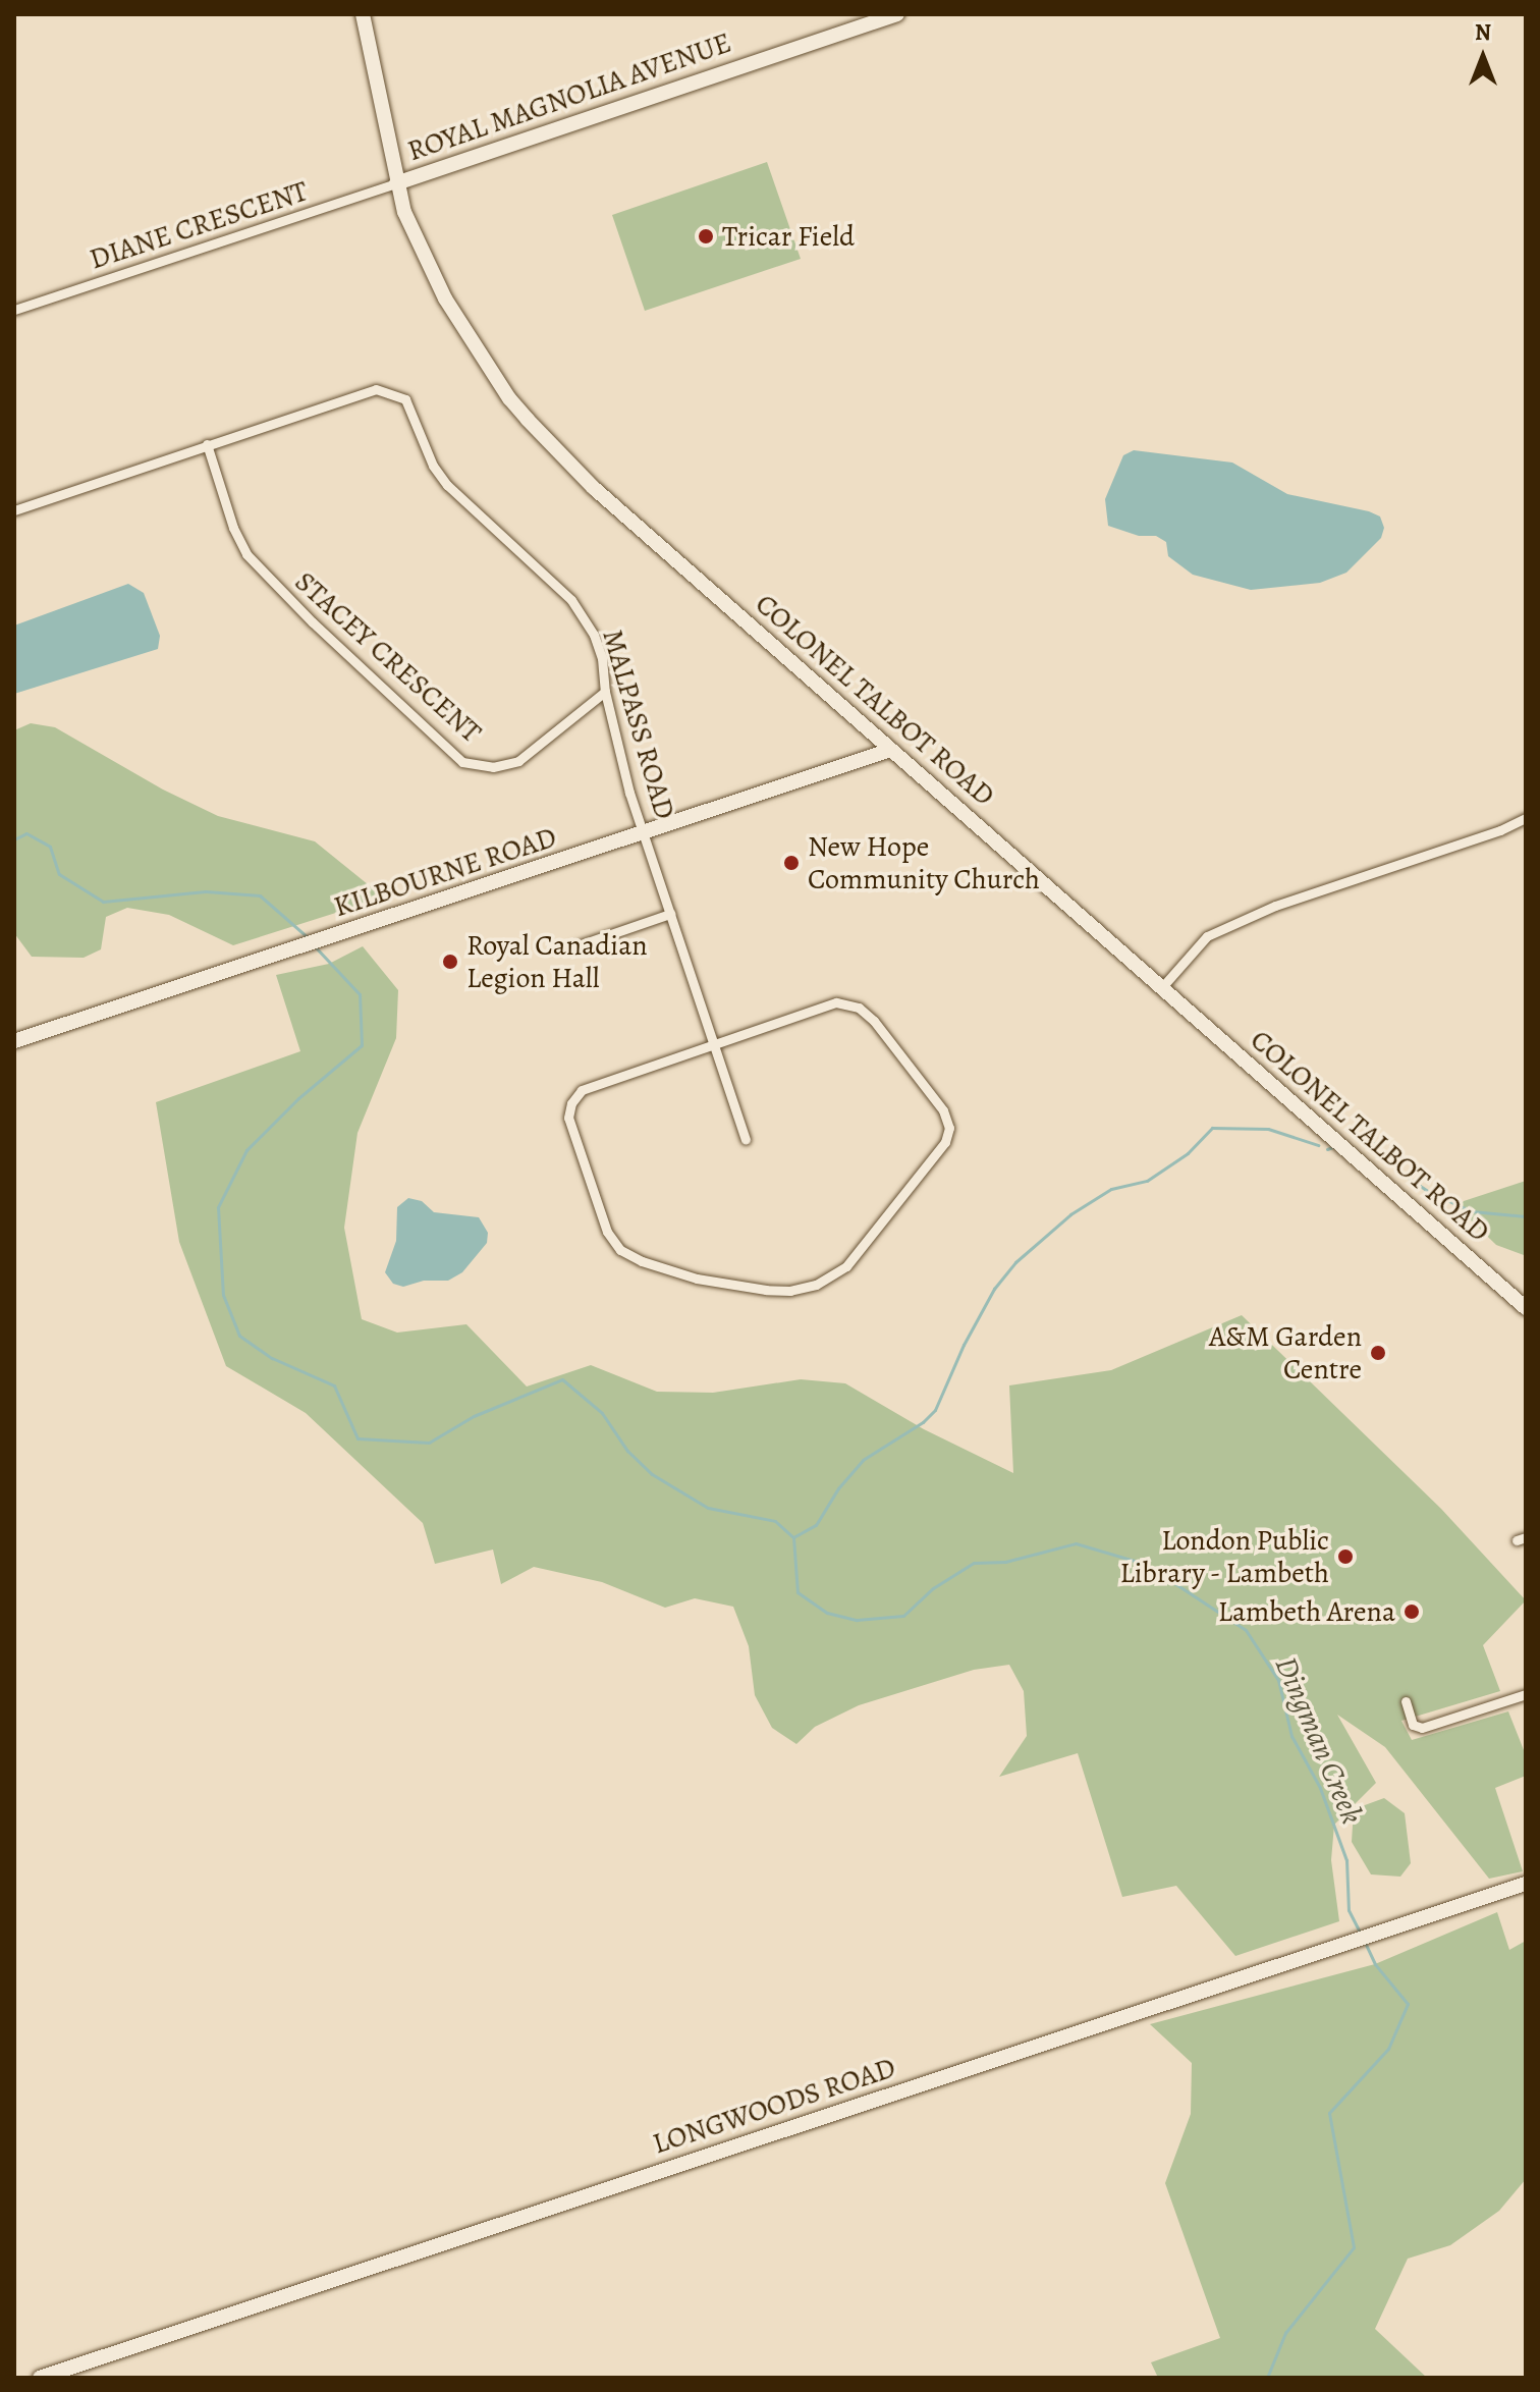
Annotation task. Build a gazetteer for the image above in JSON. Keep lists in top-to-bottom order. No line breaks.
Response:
{"streets":{"main road":["ROYAL MAGNOLIA AVENUE","COLONEL TALBOT ROAD","KILBOURNE ROAD","LONGWOODS ROAD"],"street":["DIANE CRESCENT","STACEY CRESCENT","MALPASS ROAD"]},"crossings":[["ROYAL MAGNOLIA AVENUE","DIANE CRESCENT"],["ROYAL MAGNOLIA AVENUE","COLONEL TALBOT ROAD"],["DIANE CRESCENT","COLONEL TALBOT ROAD"],["STACEY CRESCENT","MALPASS ROAD"],["COLONEL TALBOT ROAD","KILBOURNE ROAD"],["MALPASS ROAD","KILBOURNE ROAD"]],"water":["Dingman Creek"],"places":["Tricar Field","New Hope Community Church","Royal Canadian Legion Hall","A&M Garden Centre","London Public Library - Lambeth","Lambeth Arena"],"north":"top"}
